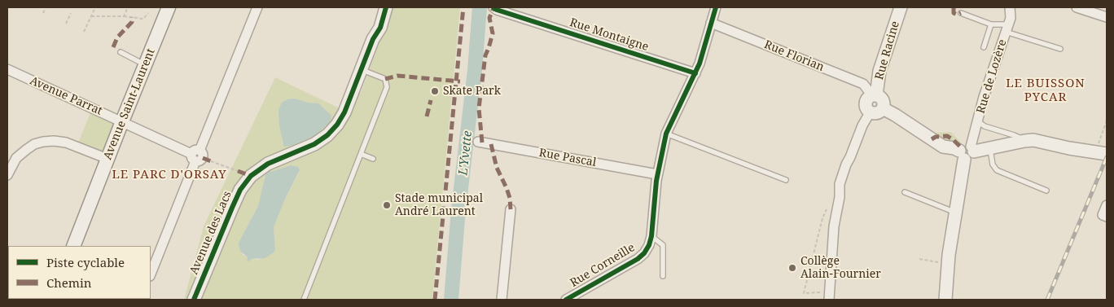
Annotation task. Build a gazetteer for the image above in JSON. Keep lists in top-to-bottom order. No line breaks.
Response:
{"streets":{"main road":["Avenue Saint-Laurent"],"street":["Rue Montaigne","Rue Racine","Rue Florian","Rue de Lozère","Avenue Parrat","Rue Pascal","Avenue des Lacs","Rue Corneille"]},"crossings":[["Rue Montaigne","Rue Corneille"],["Rue Racine","Rue Florian"],["Rue Florian","Rue Corneille"],["Avenue Parrat","Avenue Saint-Laurent"],["Rue Pascal","Rue Corneille"]],"districts":["LE BUISSON PYCAR","LE PARC D'ORSAY"],"water":["L'Yvette"],"places":["Skate Park","Stade municipal André Laurent","Collège Alain-Fournier"],"legend":["Piste cyclable","Chemin"]}
